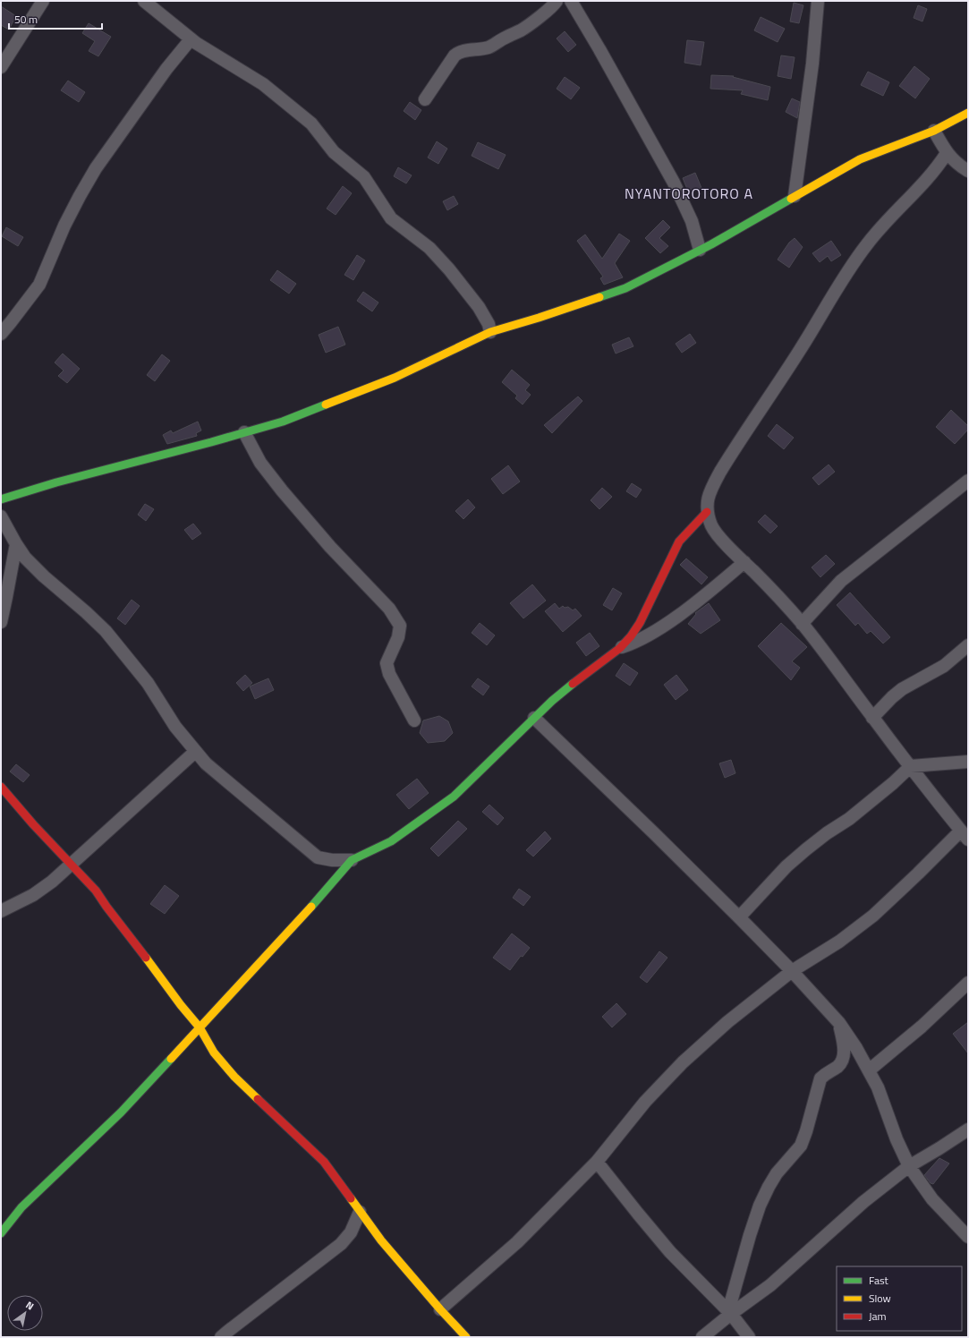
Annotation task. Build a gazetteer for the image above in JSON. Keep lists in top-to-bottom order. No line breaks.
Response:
{"districts":["NYANTOROTORO A"],"legend":["Fast","Slow","Jam"],"scale_bar":"50 m","north":"top right"}
